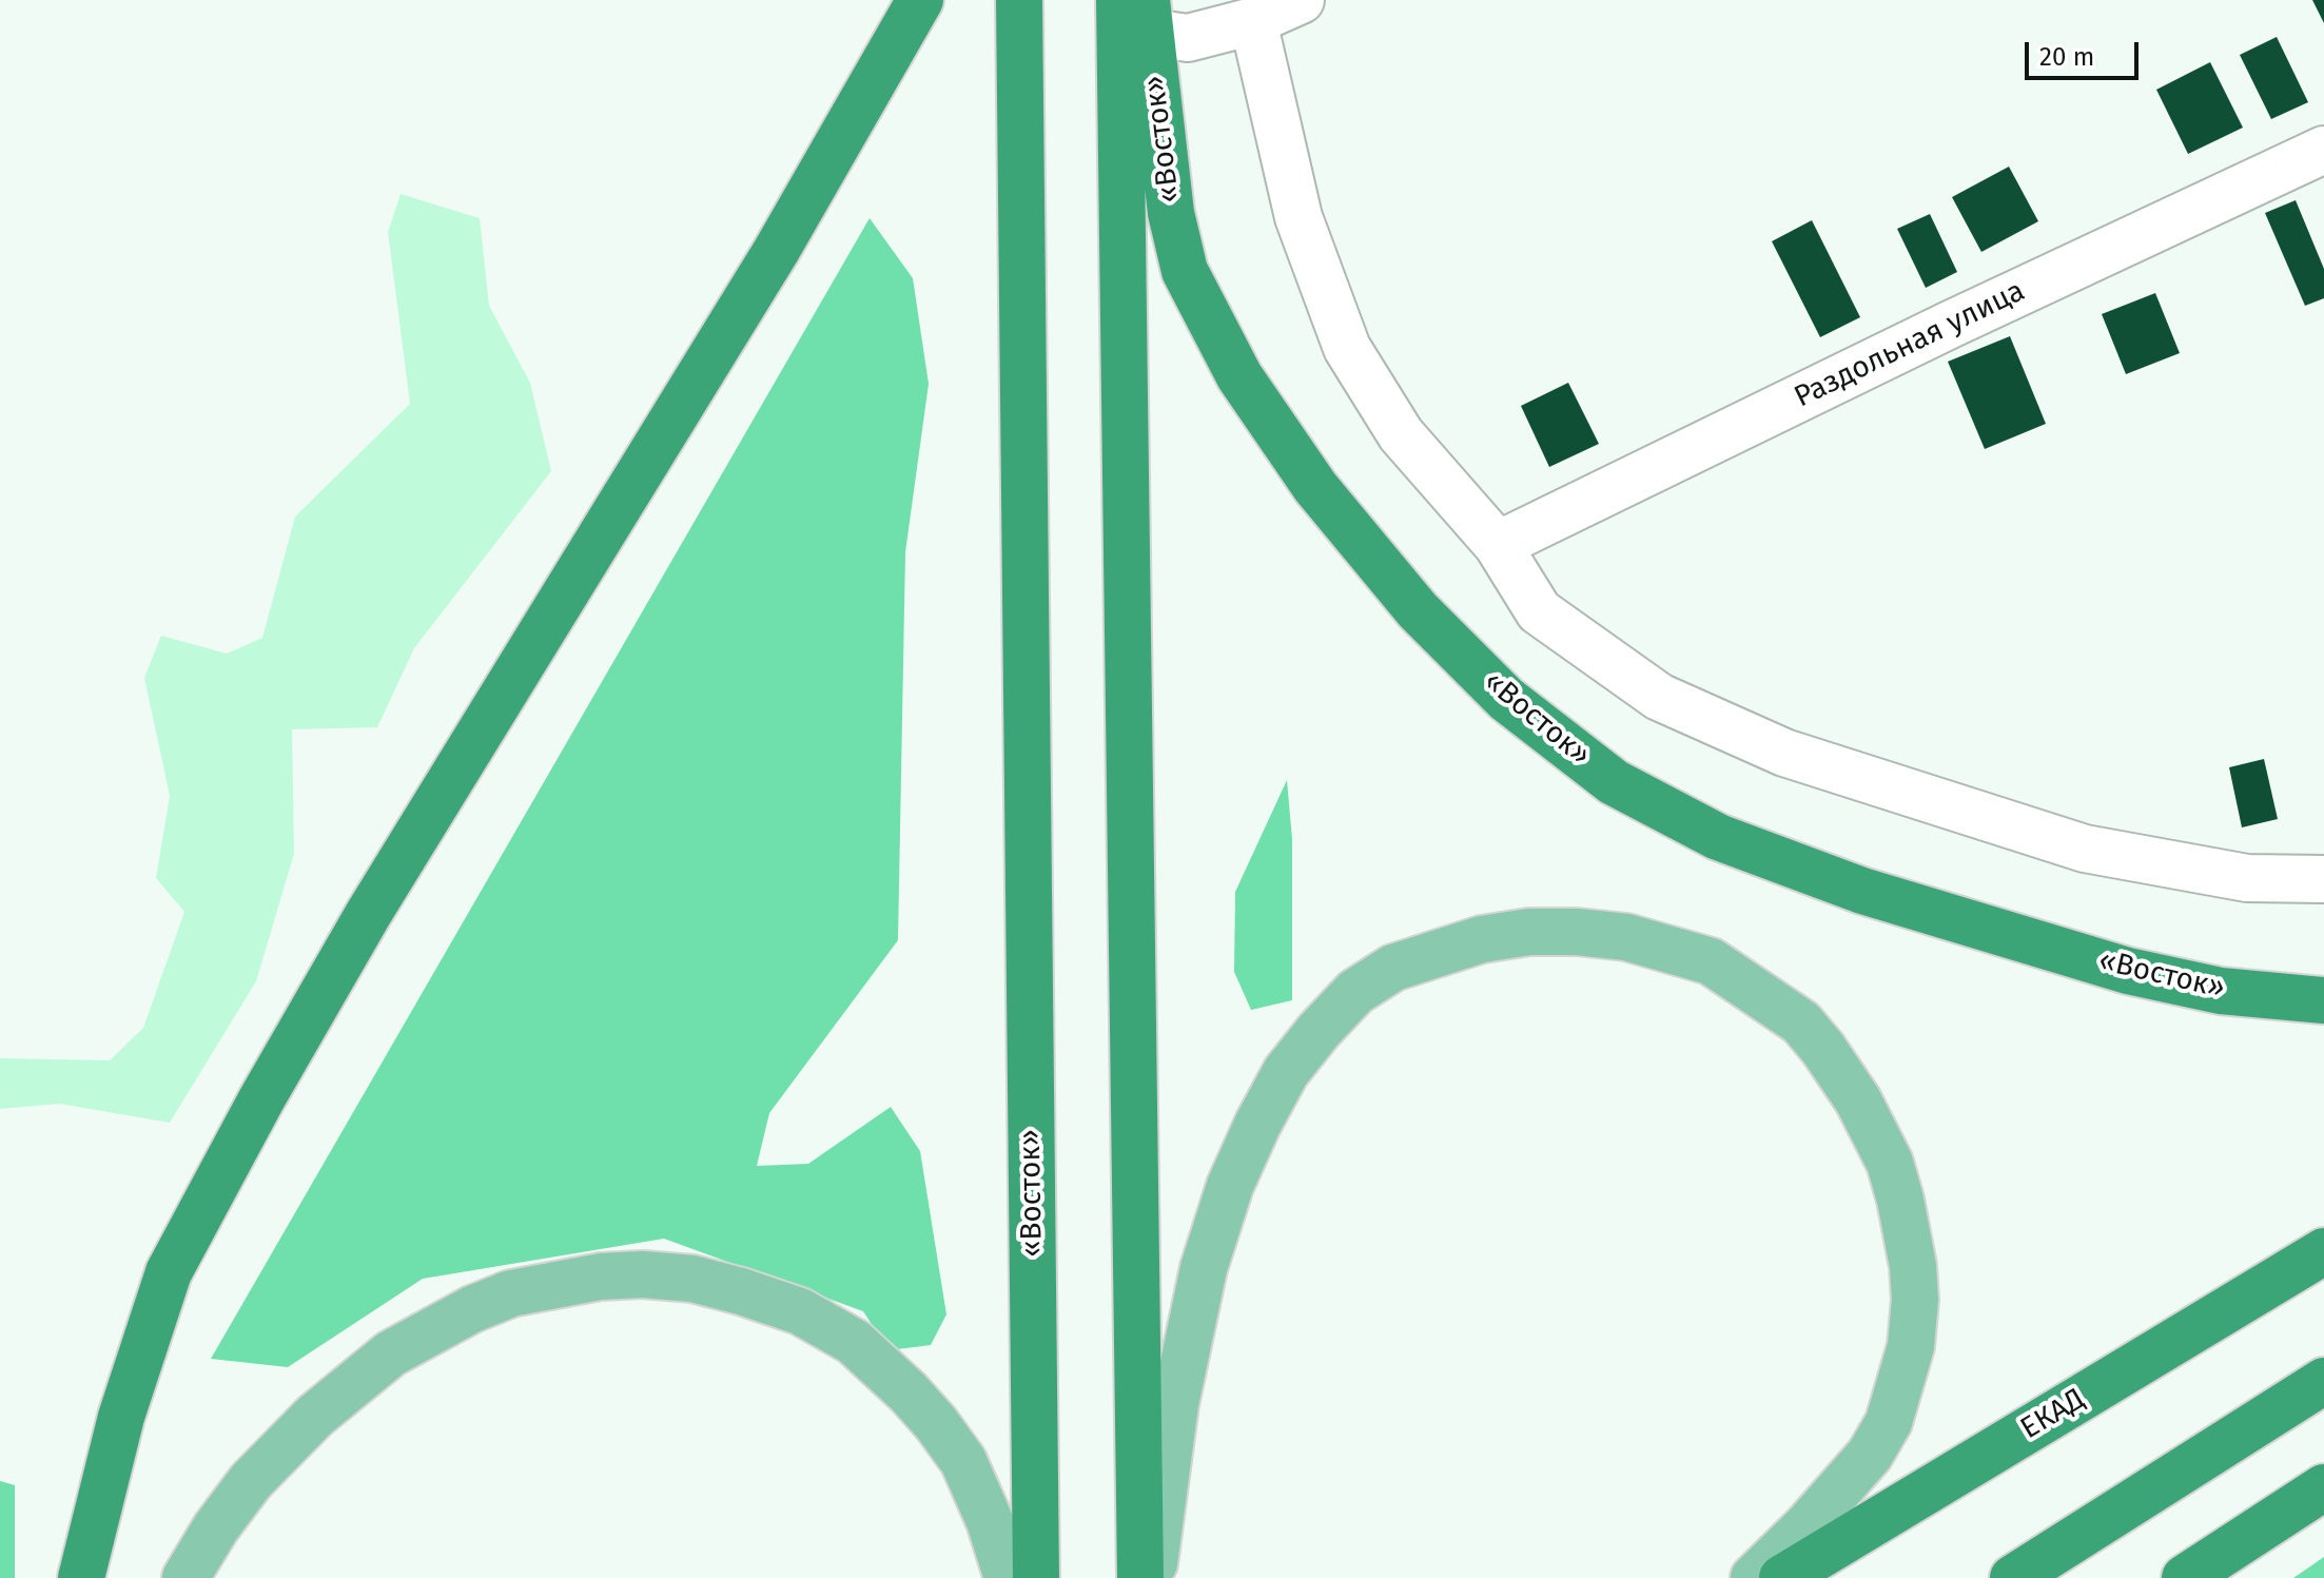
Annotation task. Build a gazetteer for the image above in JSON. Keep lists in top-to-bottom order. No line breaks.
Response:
{"streets":{"highway":["«Восток»","ЕКАД"],"street":["Раздольная улица"]},"scale_bar":"20 m"}
